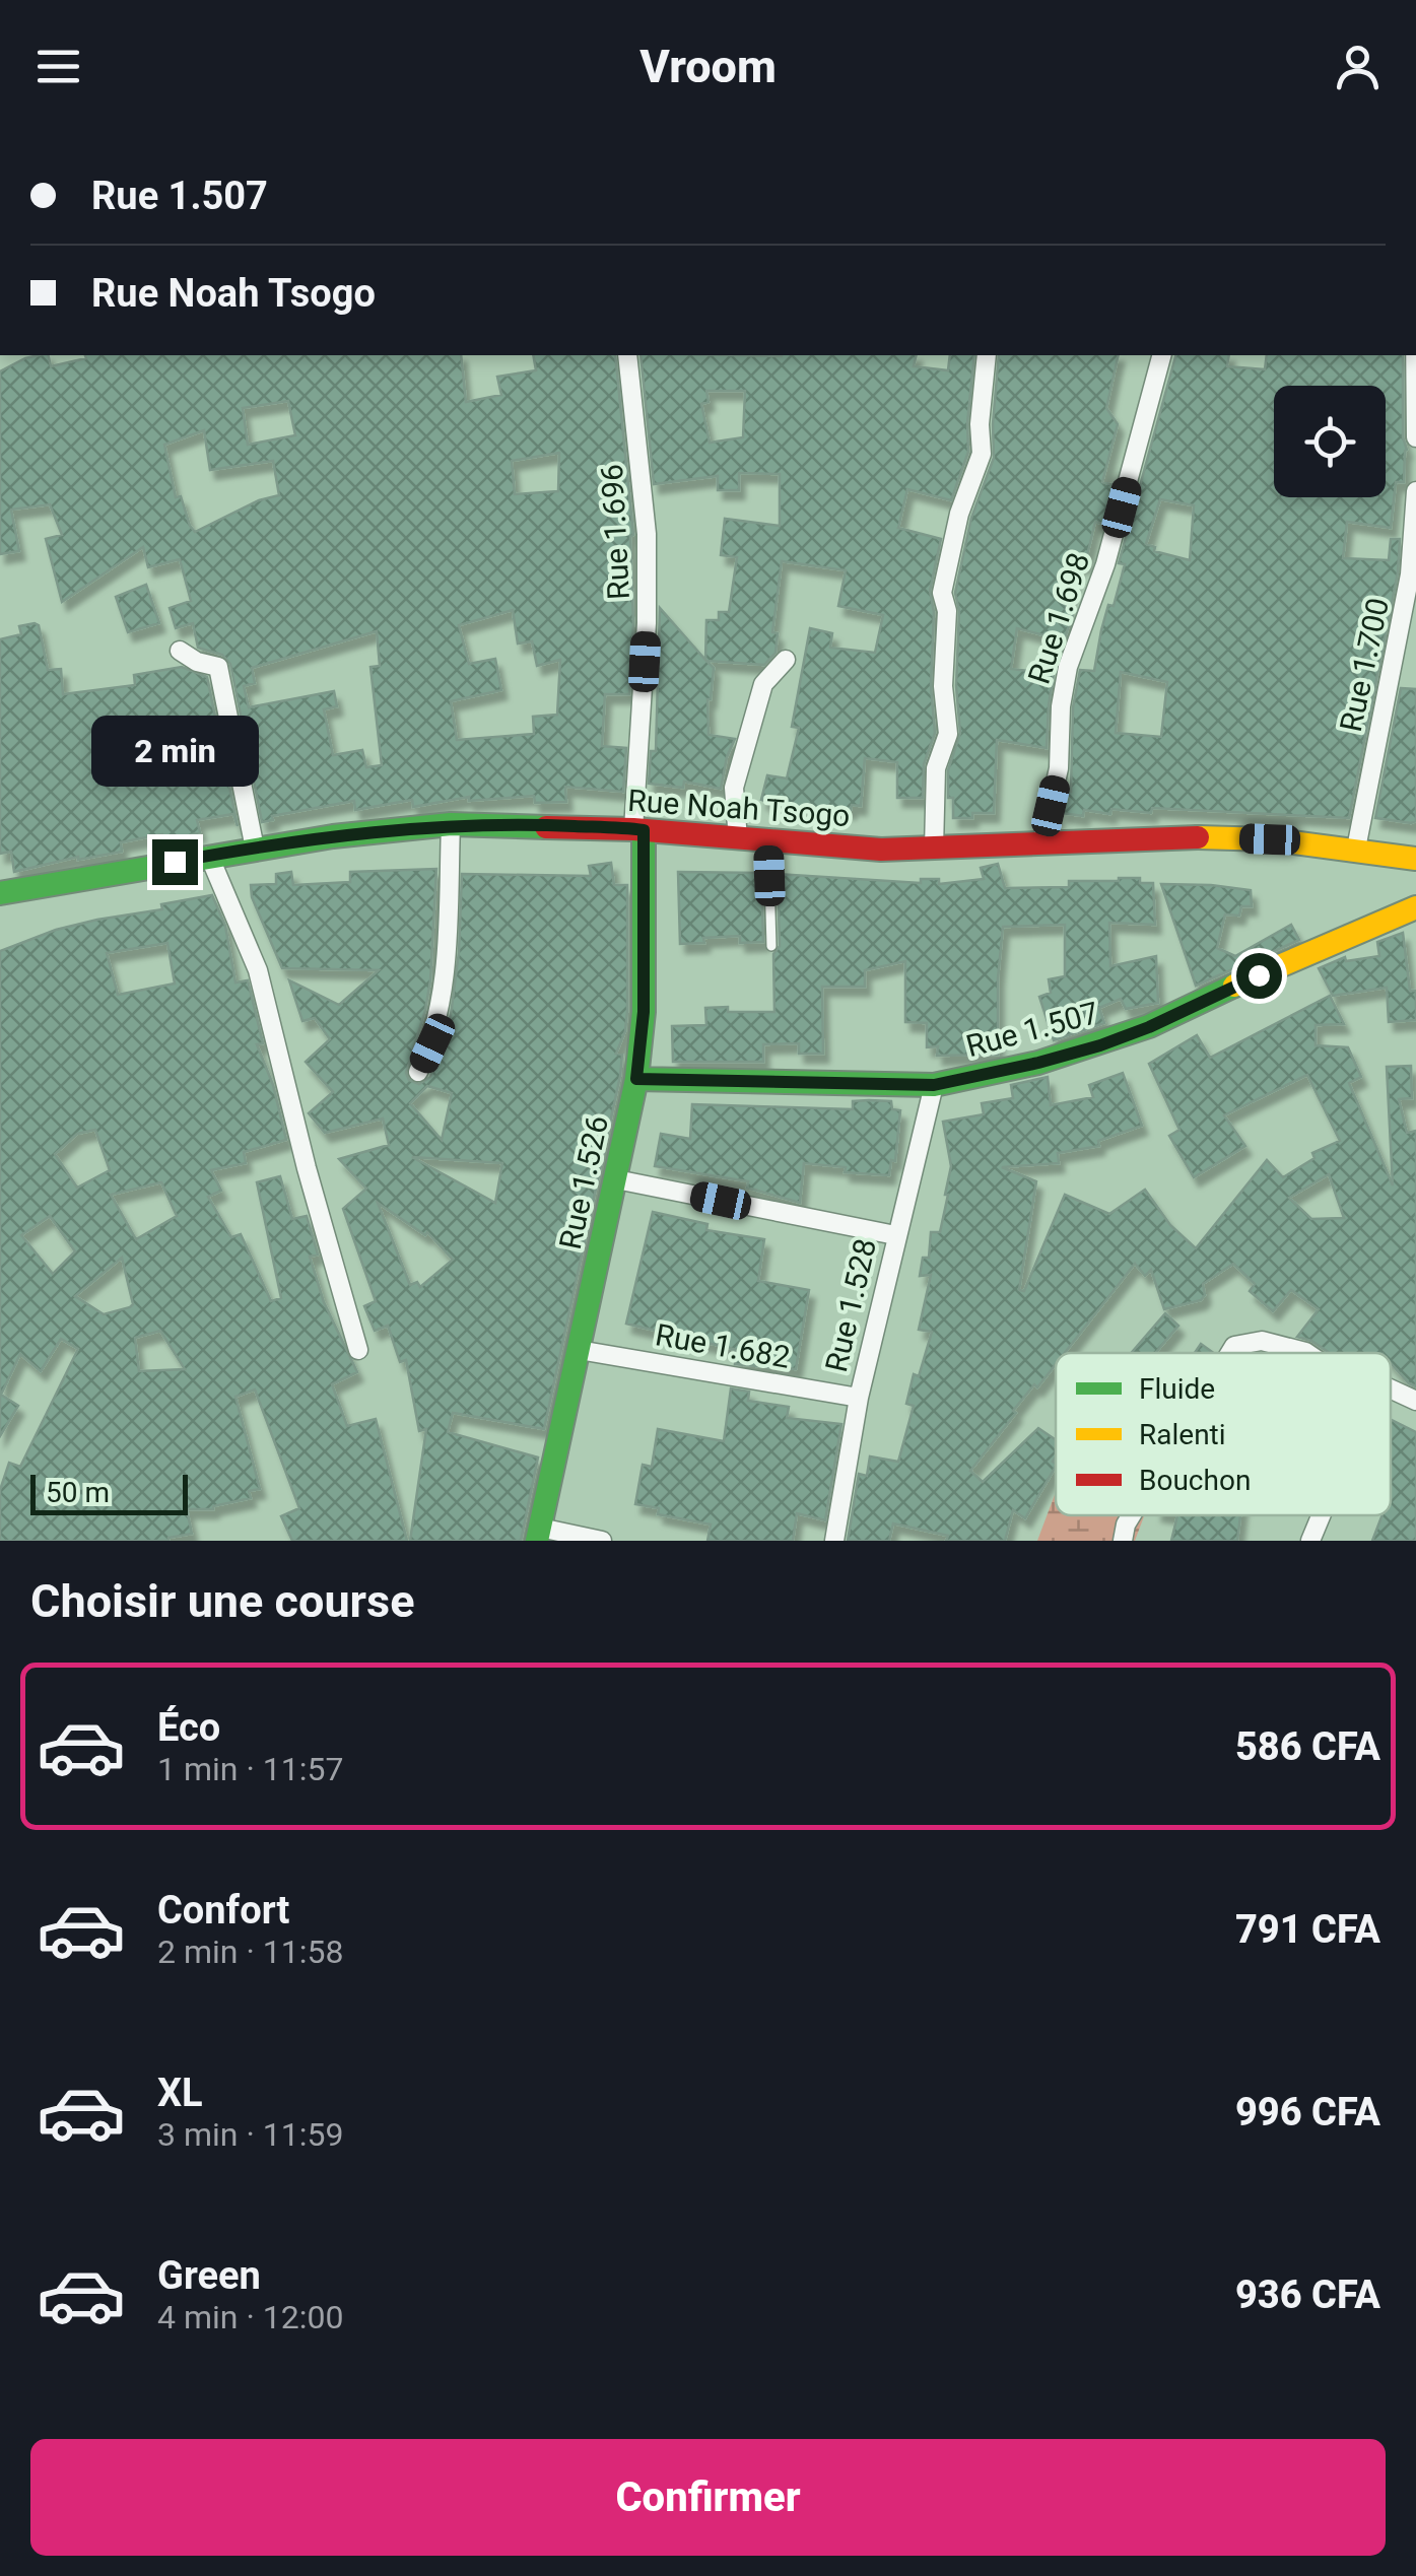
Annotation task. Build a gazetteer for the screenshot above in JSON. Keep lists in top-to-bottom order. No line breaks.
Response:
{"streets":{"street":["Rue 1.696","Rue 1.698","Rue 1.700","Rue Noah Tsogo","Rue 1.507","Rue 1.526","Rue 1.528","Rue 1.682"]},"crossings":[["Rue 1.696","Rue Noah Tsogo"],["Rue 1.696","Rue 1.526"],["Rue 1.698","Rue Noah Tsogo"],["Rue 1.700","Rue Noah Tsogo"],["Rue Noah Tsogo","Rue 1.526"],["Rue 1.507","Rue 1.526"],["Rue 1.507","Rue 1.528"],["Rue 1.526","Rue 1.682"],["Rue 1.528","Rue 1.682"]],"legend":["Fluide","Ralenti","Bouchon"],"scale_bar":"50 m","page":{"header":"Vroom","banner":["Rue 1.507","Rue Noah Tsogo"],"bubble":"2 min","scale":"50 m","heading":"Choisir une course","list":[{"name":"Éco","note":"1 min · 11:57","value":"586 CFA"},{"name":"Confort","note":"2 min · 11:58","value":"791 CFA"},{"name":"XL","note":"3 min · 11:59","value":"996 CFA"},{"name":"Green","note":"4 min · 12:00","value":"936 CFA"}],"buttons":"Confirmer"}}
